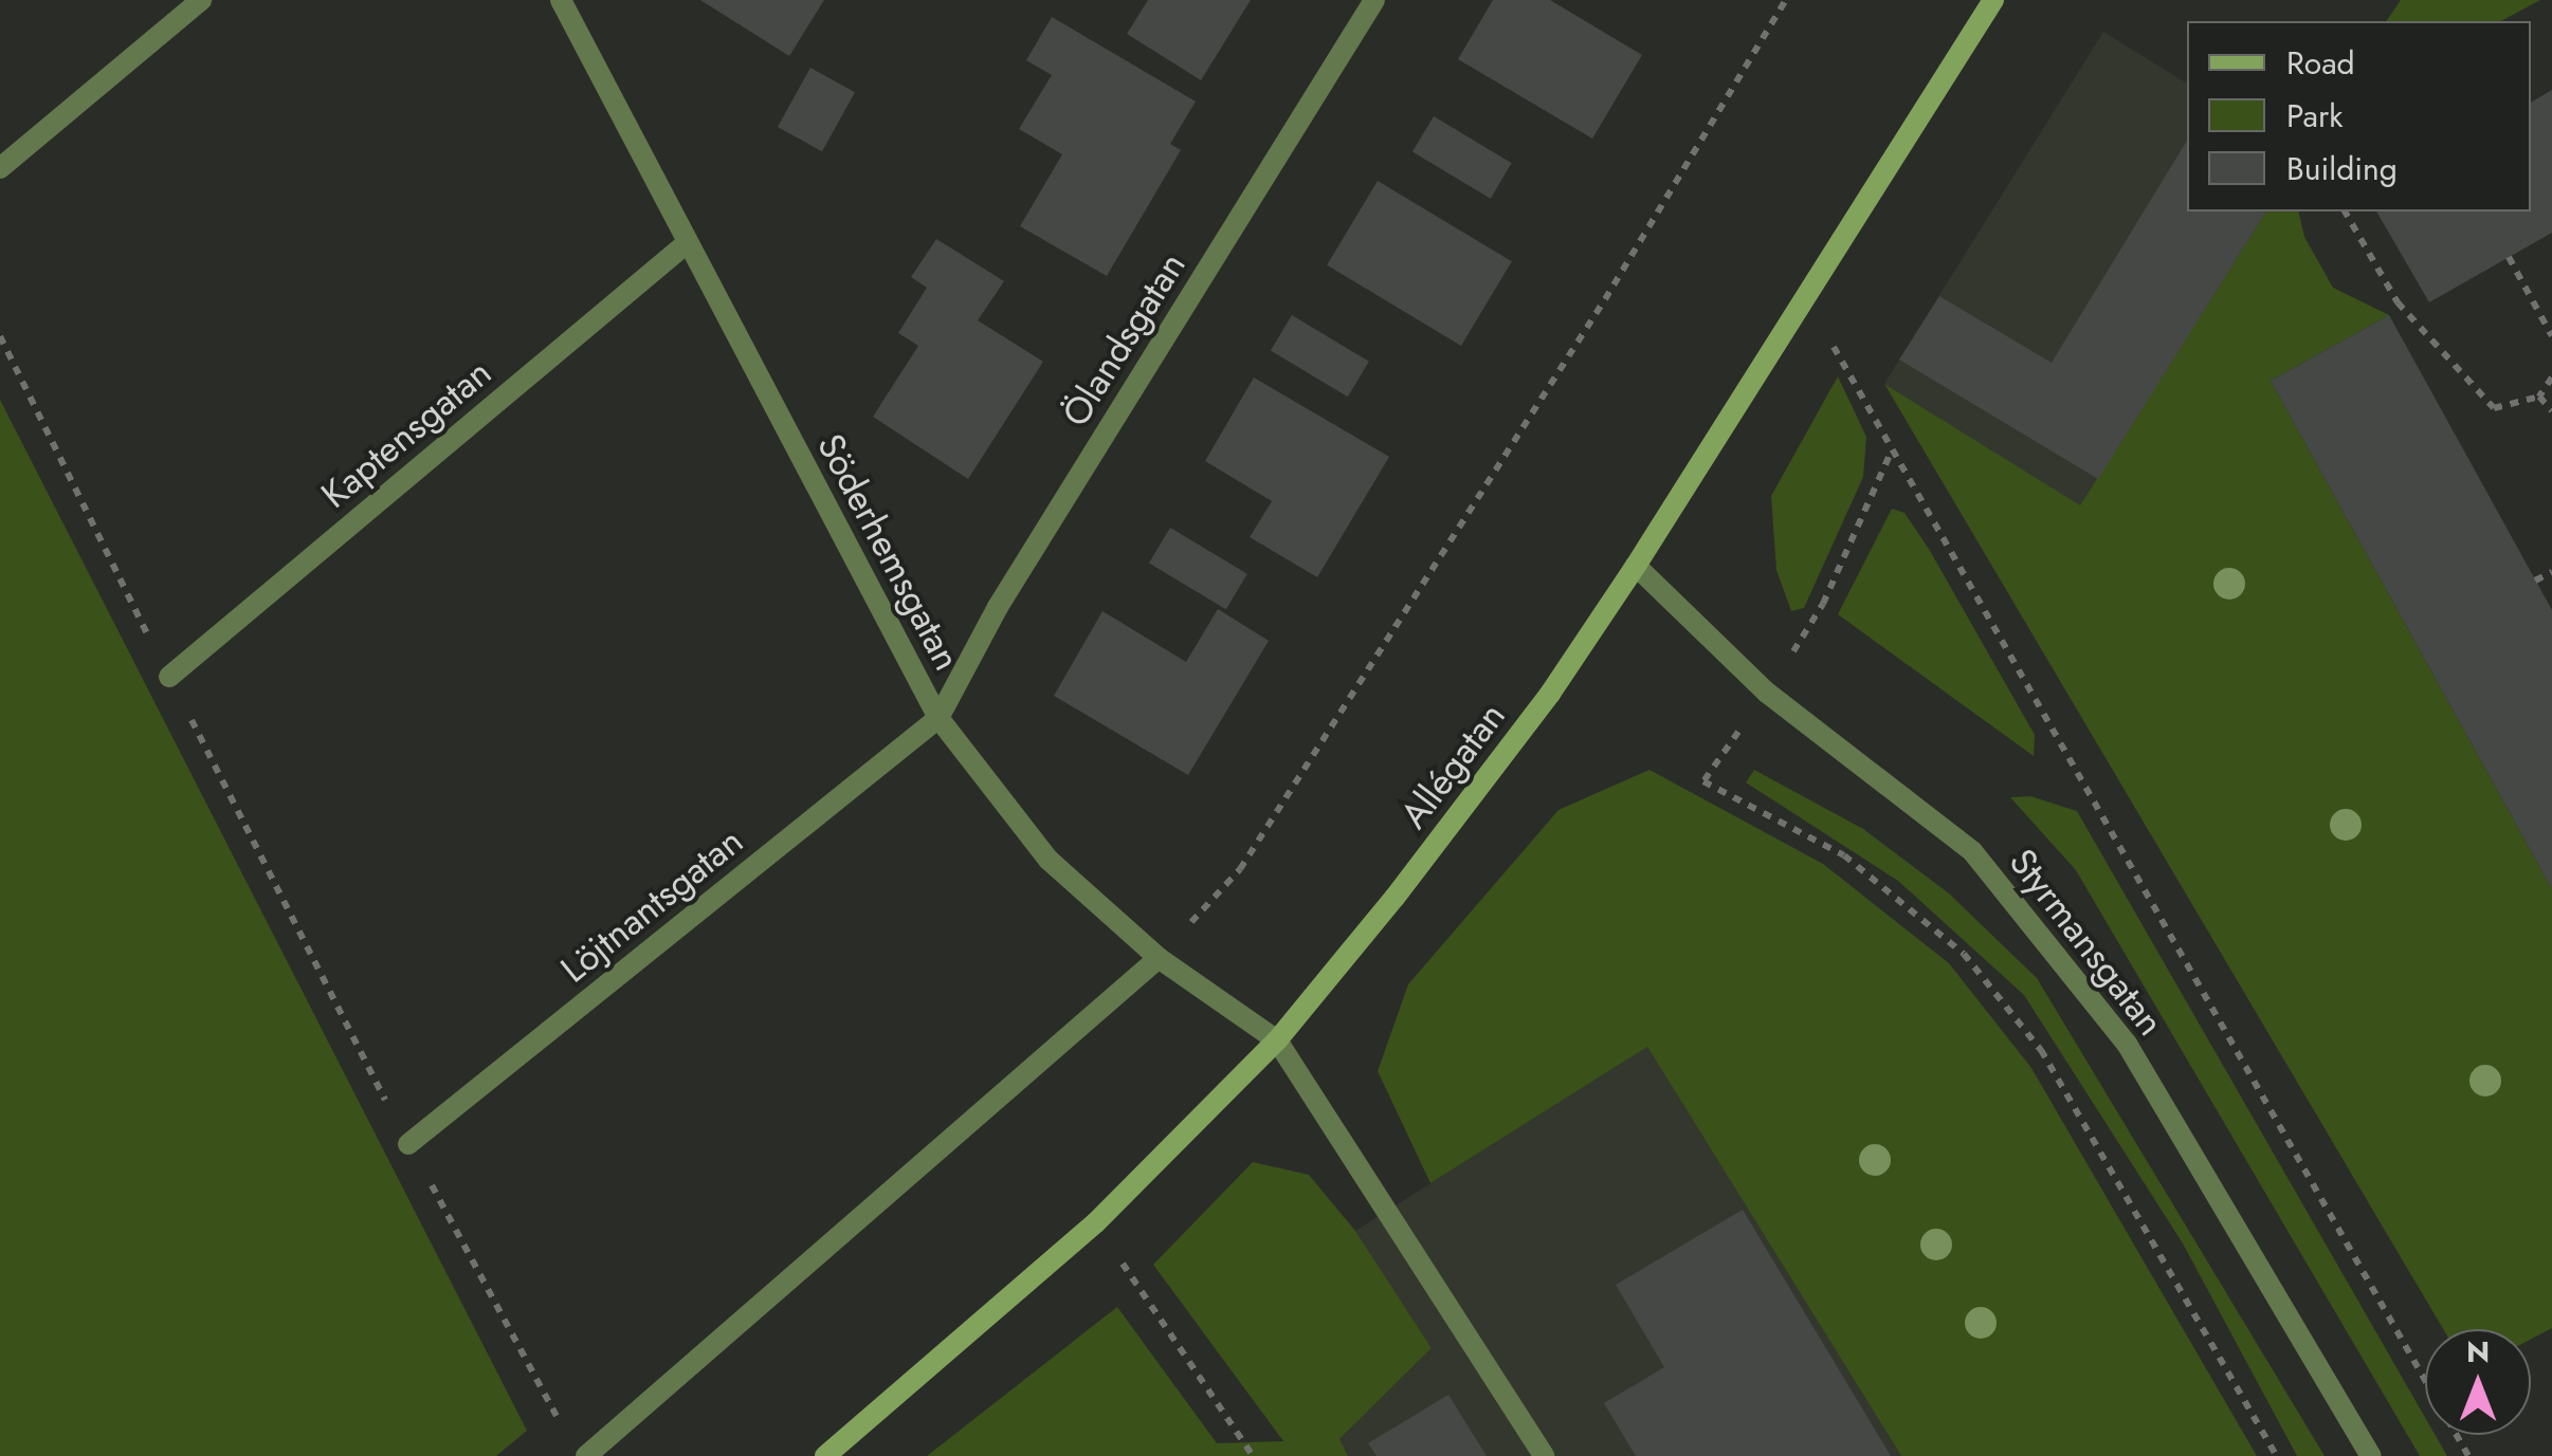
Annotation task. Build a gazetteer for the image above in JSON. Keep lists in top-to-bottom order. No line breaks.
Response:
{"streets":{"street":["Ölandsgatan","Kaptensgatan","Söderhemsgatan","Allégatan","Löjtnantsgatan","Styrmansgatan"]},"crossings":[["Ölandsgatan","Söderhemsgatan"],["Ölandsgatan","Löjtnantsgatan"],["Kaptensgatan","Söderhemsgatan"],["Söderhemsgatan","Allégatan"],["Söderhemsgatan","Löjtnantsgatan"],["Allégatan","Styrmansgatan"]],"legend":["Road","Park","Building"],"north":"top"}
